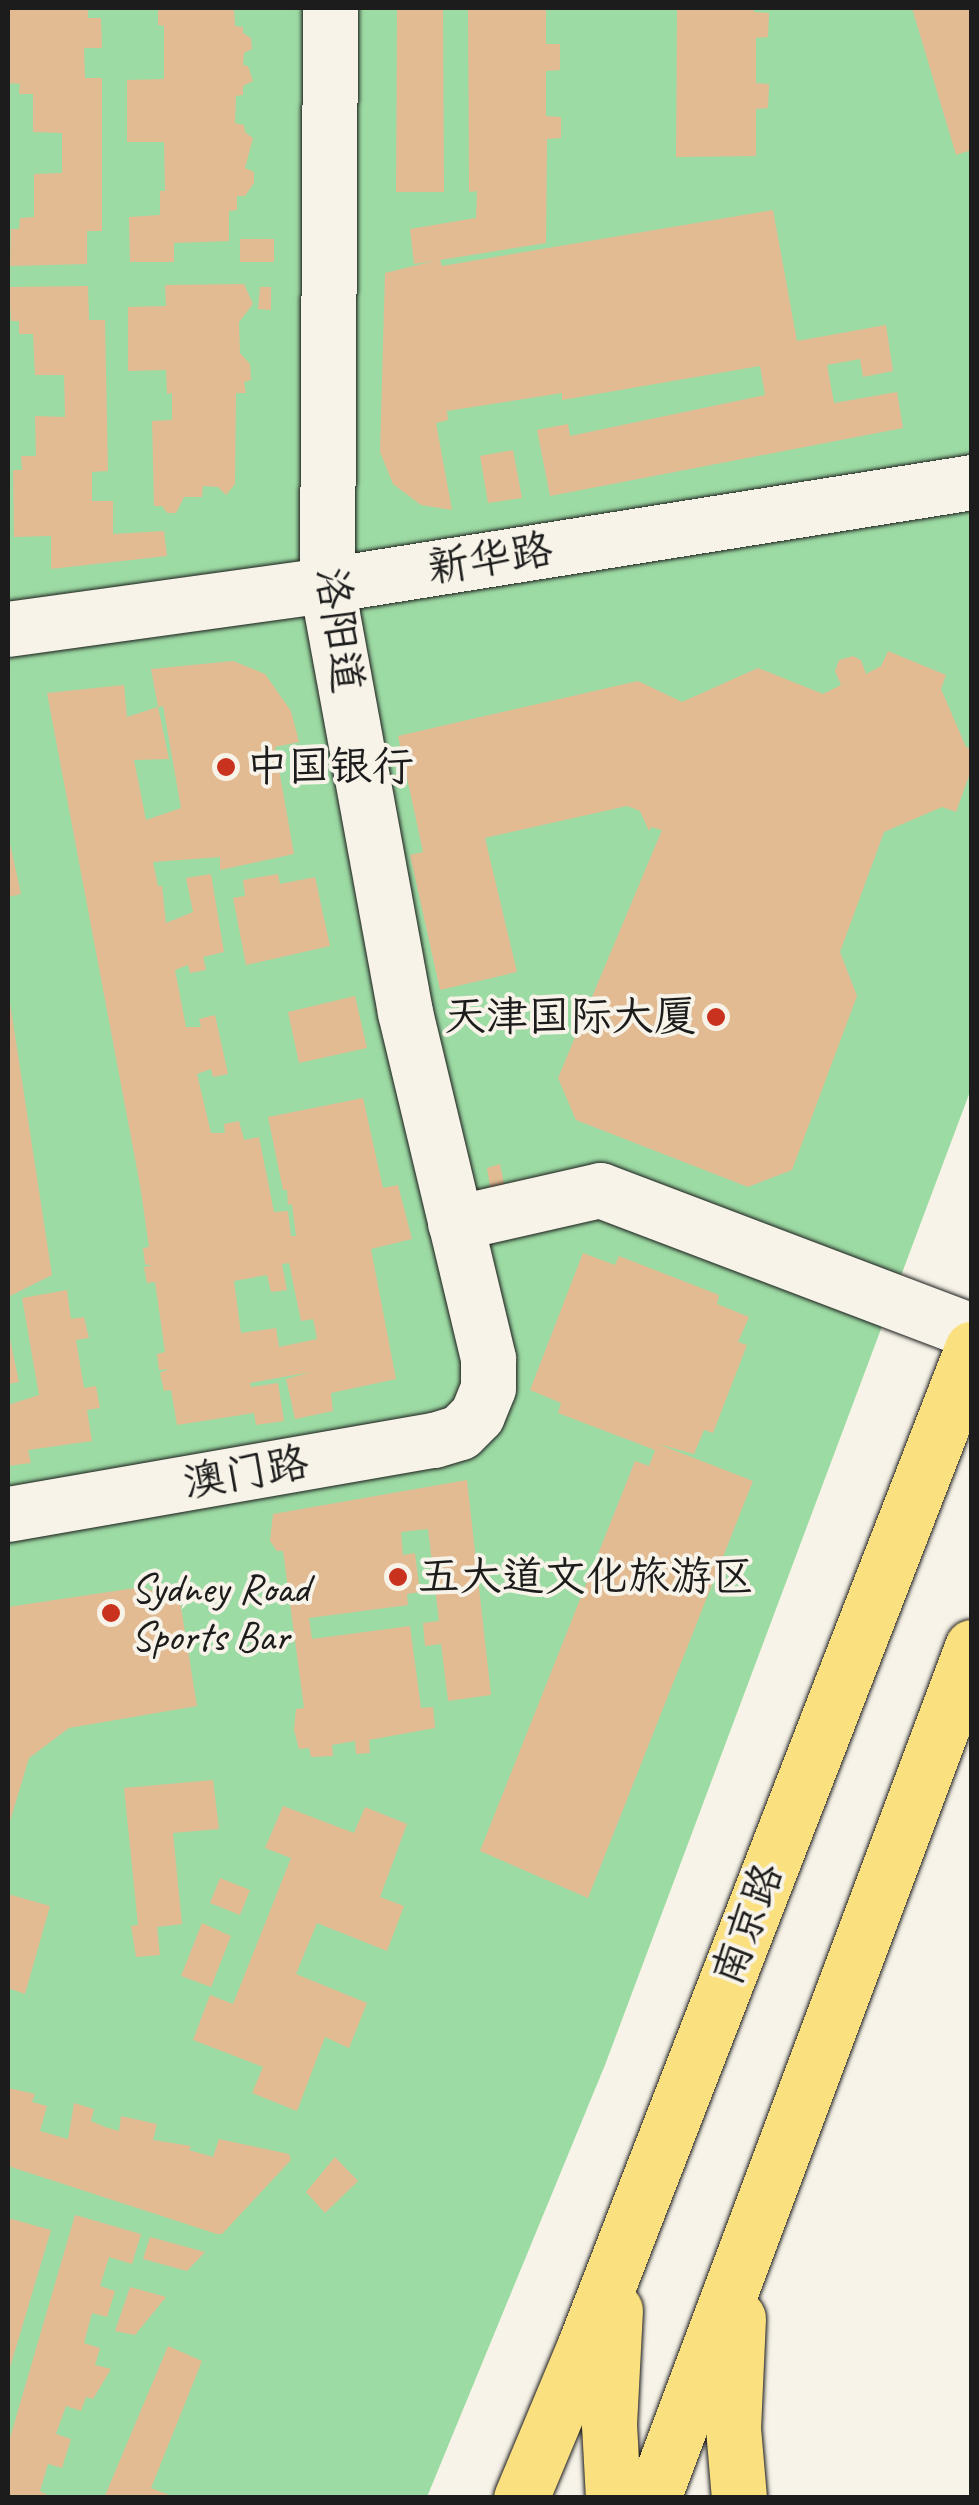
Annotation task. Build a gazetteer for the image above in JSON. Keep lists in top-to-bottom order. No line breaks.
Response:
{"streets":{"main road":["南京路"],"street":["新华路","洛阳道","澳门路"]},"crossings":[["新华路","洛阳道"],["洛阳道","澳门路"]],"places":["中国银行","天津国际大厦","五大道文化旅游区","Sydney Road Sports Bar"]}
